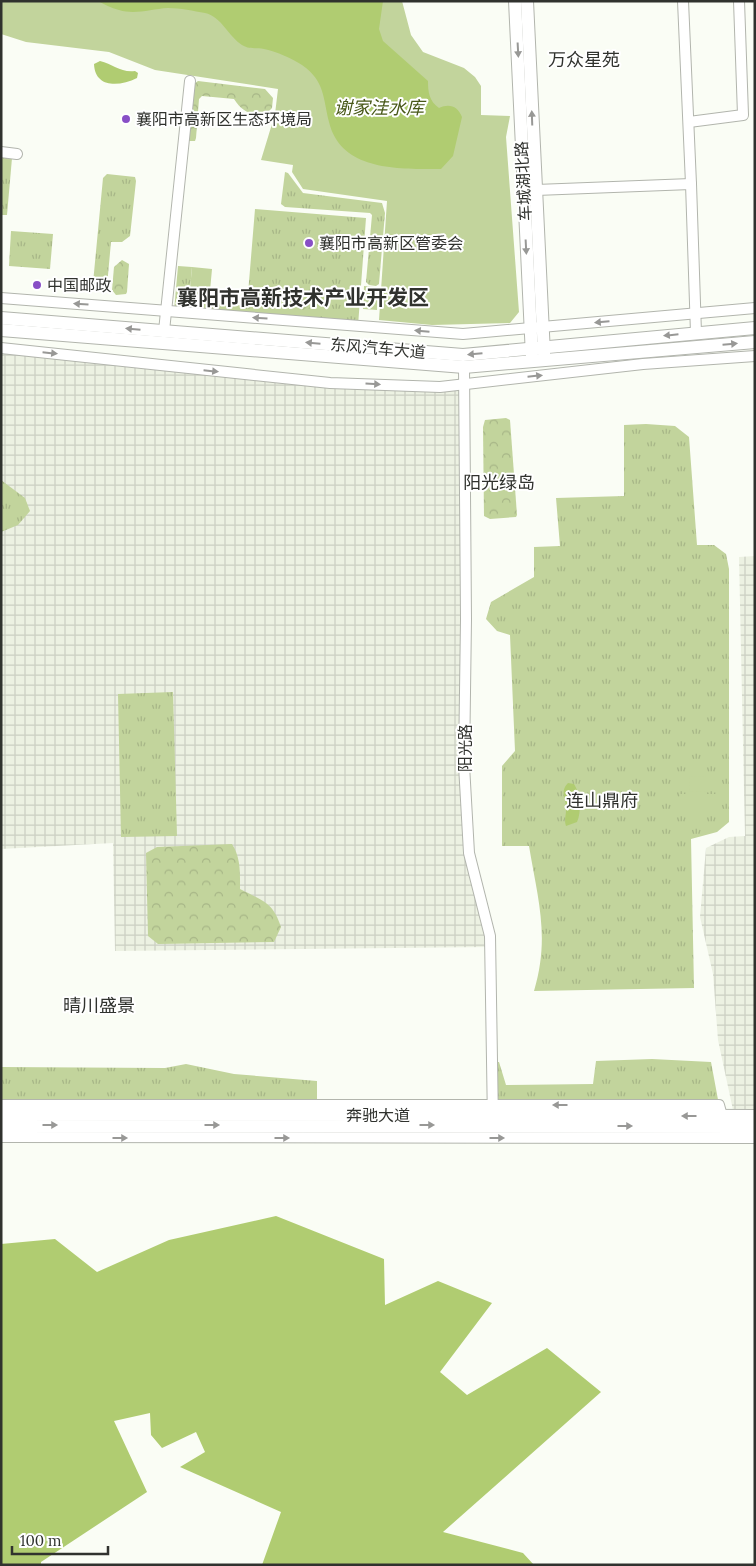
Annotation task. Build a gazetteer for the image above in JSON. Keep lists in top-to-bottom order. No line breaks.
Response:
{"streets":{"main road":["车城湖北路","东风汽车大道","奔驰大道"],"street":["阳光路"]},"crossings":[["车城湖北路","东风汽车大道"],["东风汽车大道","阳光路"],["阳光路","奔驰大道"]],"districts":["万众星苑","襄阳市高新技术产业开发区","阳光绿岛","连山鼎府","晴川盛景"],"water":["谢家洼水库"],"places":["襄阳市高新区生态环境局","襄阳市高新区管委会","中国邮政"],"scale_bar":"100 m"}
